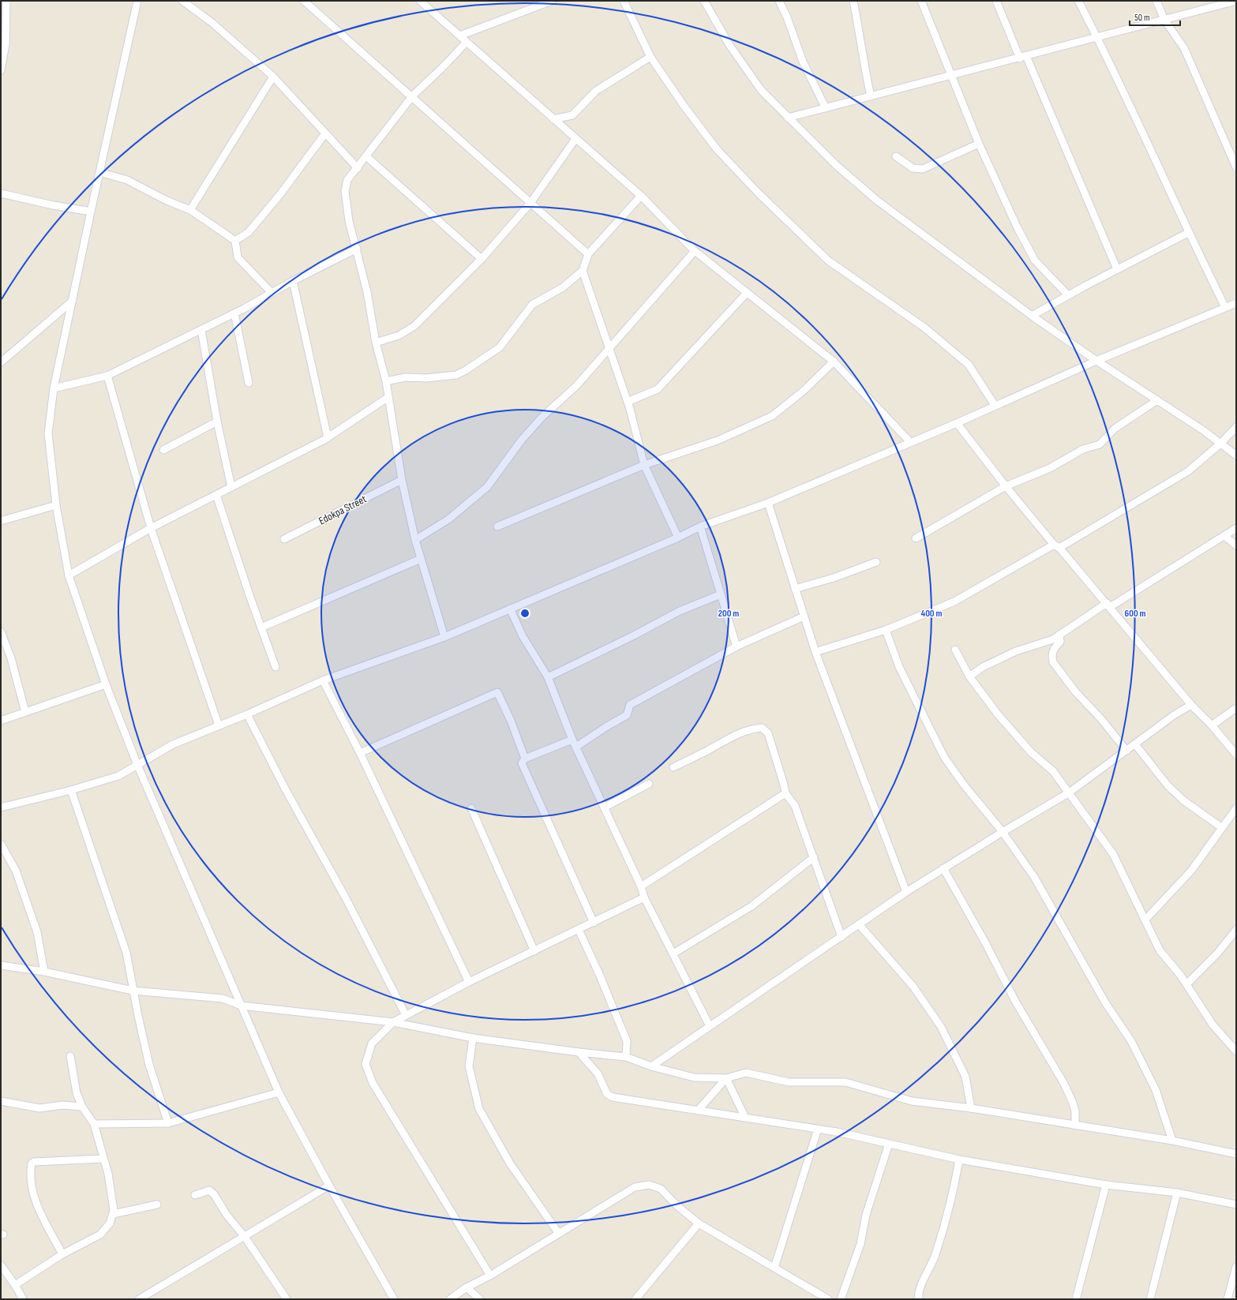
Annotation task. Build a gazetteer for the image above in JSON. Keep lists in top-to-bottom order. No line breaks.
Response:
{"streets":{"street":["Edokpa Street"]},"scale_bar":"50 m","rings":["200 m","400 m","600 m"]}
